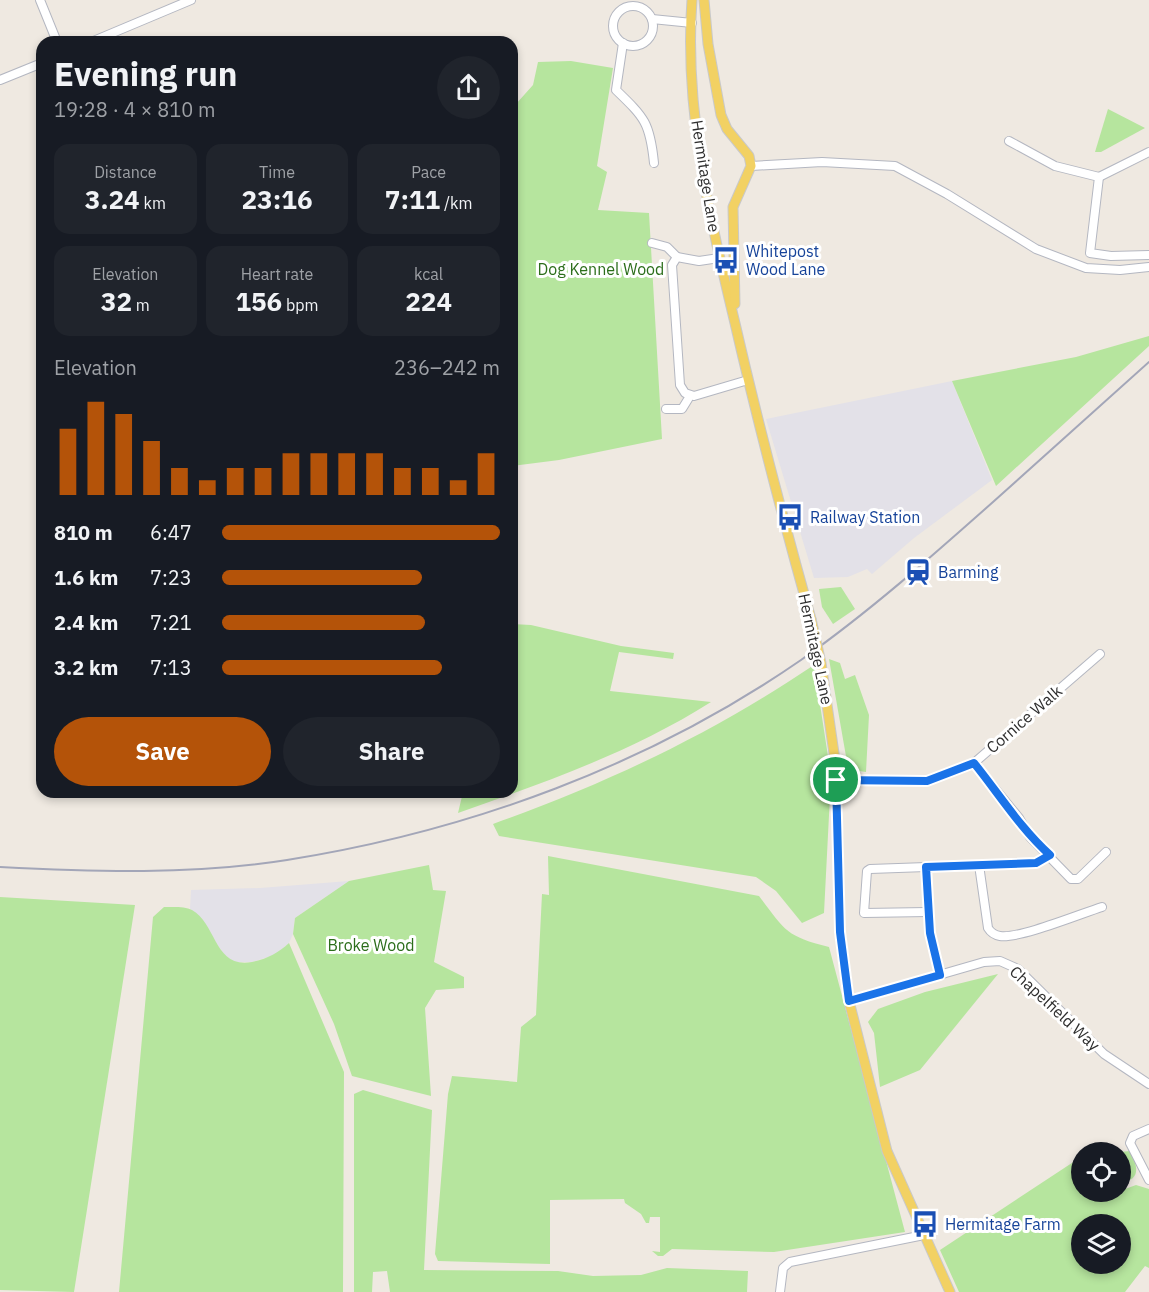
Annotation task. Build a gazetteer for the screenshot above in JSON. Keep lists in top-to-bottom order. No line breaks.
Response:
{"streets":{"main road":["Hermitage Lane"],"street":["Cornice Walk","Chapelfield Way"]},"crossings":[["Hermitage Lane","Cornice Walk"],["Hermitage Lane","Chapelfield Way"]],"parks":["Dog Kennel Wood","Broke Wood"],"places":{"bus stop":["Whitepost Wood Lane","Railway Station","Hermitage Farm"],"station":["Barming"]},"page":{"heading":["Evening run","19:28 · 4 × 810 m"],"stats":[["Distance","3.24 km"],["Time","23:16"],["Pace","7:11 /km"],["Elevation","32 m"],["Heart rate","156 bpm"],["kcal","224"]],"chart":["Elevation","236–242 m"],"list":[{"name":"810 m","note":"6:47"},{"name":"1.6 km","note":"7:23"},{"name":"2.4 km","note":"7:21"},{"name":"3.2 km","note":"7:13"}],"buttons":["Save","Share"]}}
